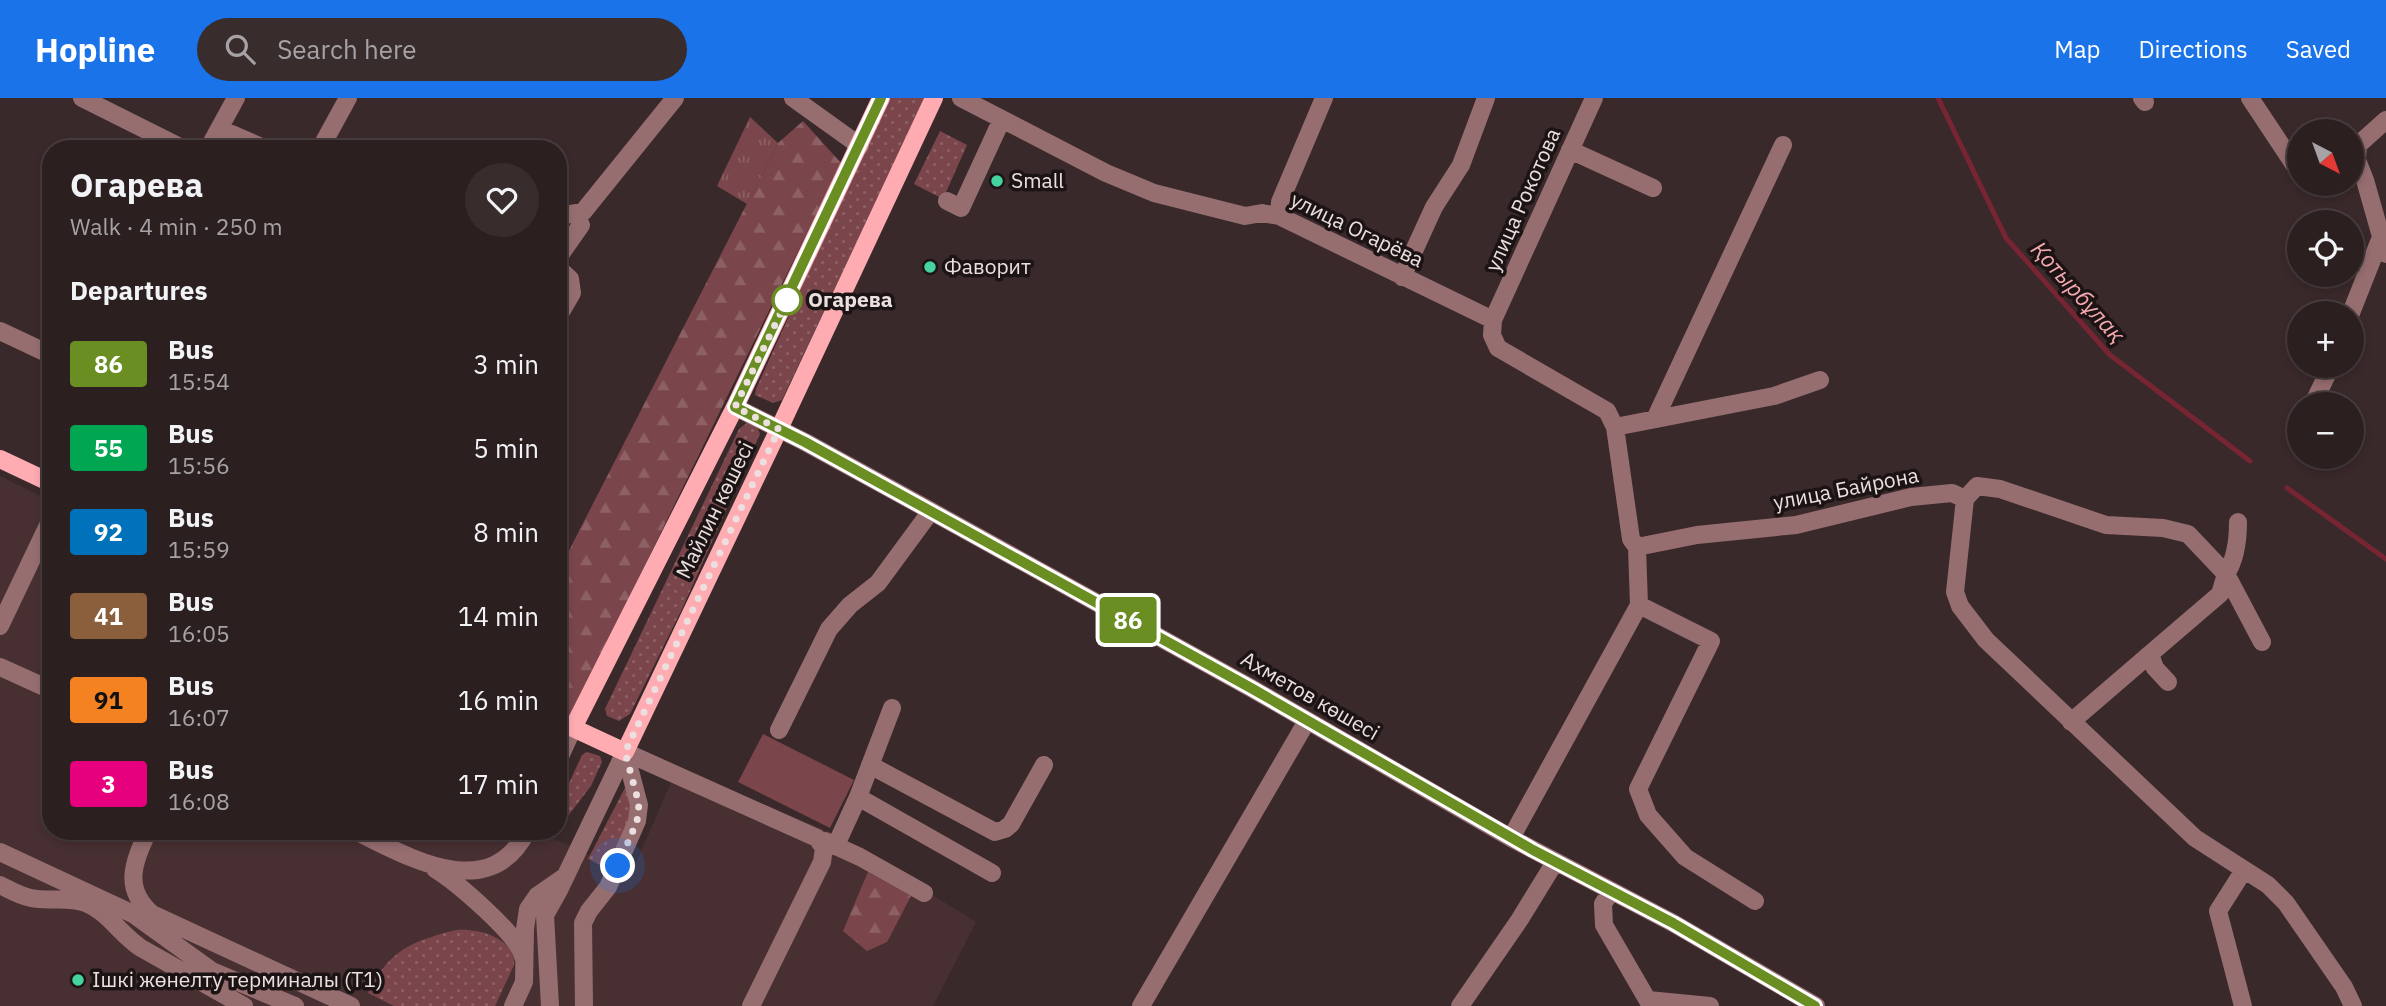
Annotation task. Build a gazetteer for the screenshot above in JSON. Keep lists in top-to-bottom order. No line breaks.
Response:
{"streets":{"main road":["Майлин көшесі"],"street":["улица Рокотова","улица Огарёва","улица Байрона","Ахметов көшесі"]},"crossings":[["улица Рокотова","улица Огарёва"],["Майлин көшесі","Ахметов көшесі"]],"water":["Қотырбұлақ"],"places":["Small","Фаворит","Огарева","Ішкі жөнелту терминалы (Т1)"],"lines":["bus line 86"],"north":"bottom right","page":{"header":"Hopline","search":"Search here","nav":["Map","Directions","Saved"],"on_map":"86","map_buttons":["+","−"],"heading":[["Огарева","Walk · 4 min · 250 m"],"Departures"],"list":[{"mark":"86","name":"Bus","note":"15:54","value":"3 min"},{"mark":"55","name":"Bus","note":"15:56","value":"5 min"},{"mark":"92","name":"Bus","note":"15:59","value":"8 min"},{"mark":"41","name":"Bus","note":"16:05","value":"14 min"},{"mark":"91","name":"Bus","note":"16:07","value":"16 min"},{"mark":"3","name":"Bus","note":"16:08","value":"17 min"}]}}
